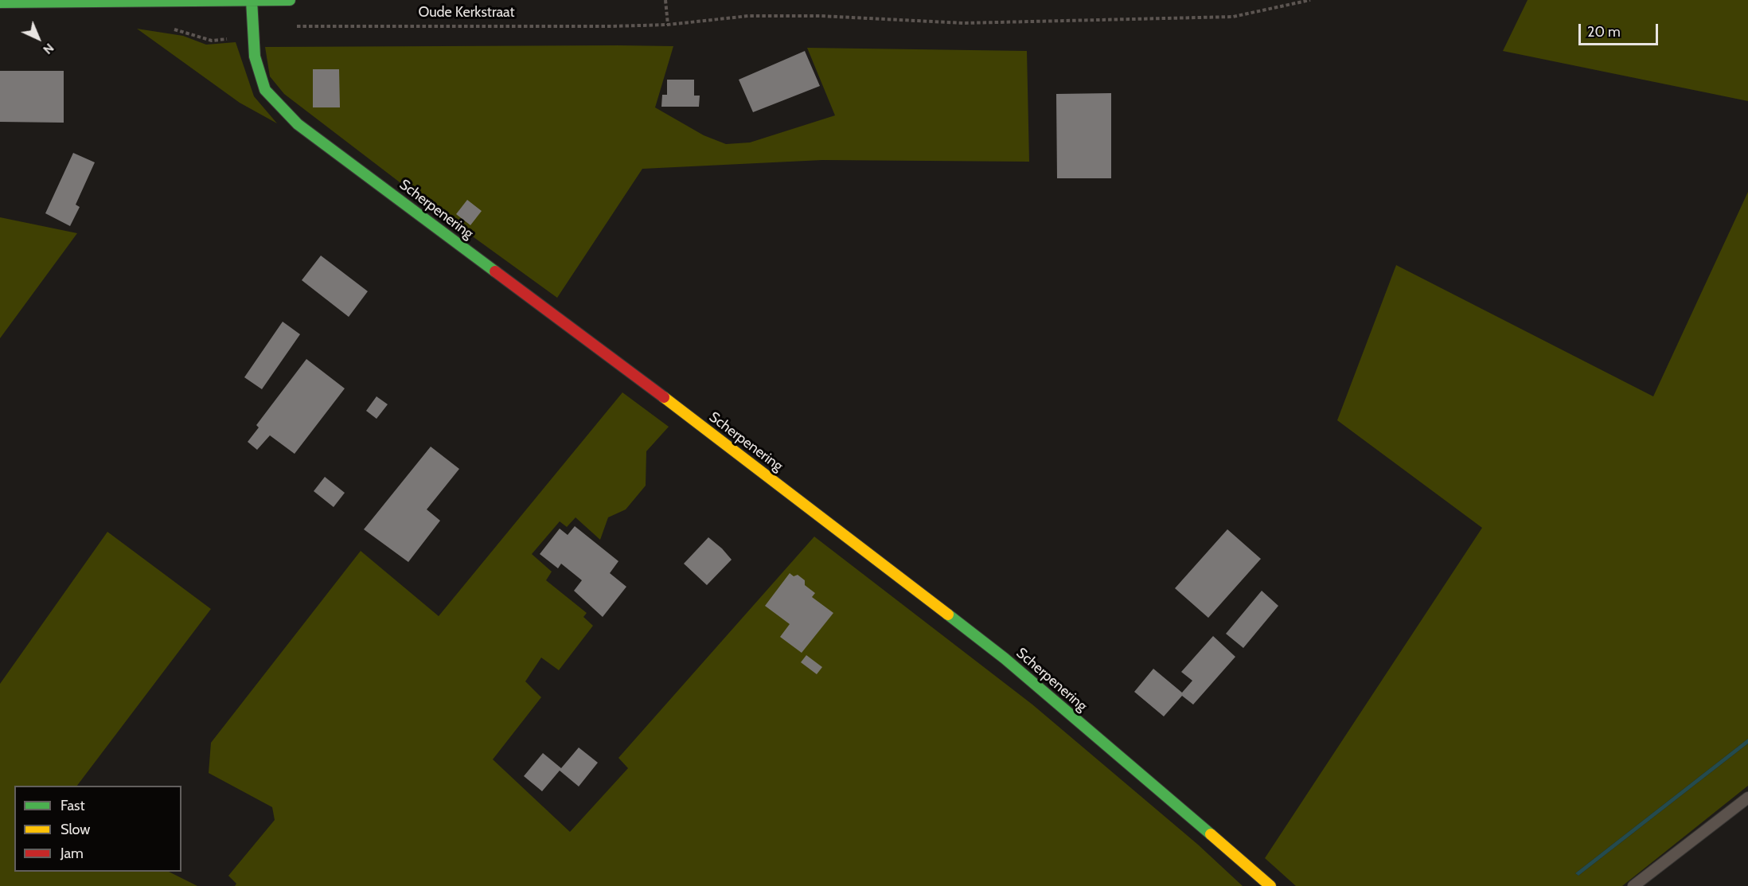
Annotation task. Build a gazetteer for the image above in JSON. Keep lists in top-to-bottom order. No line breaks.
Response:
{"streets":{"street":["Scherpenering"],"path":["Oude Kerkstraat"]},"legend":["Fast","Slow","Jam"],"scale_bar":"20 m","north":"bottom right"}
